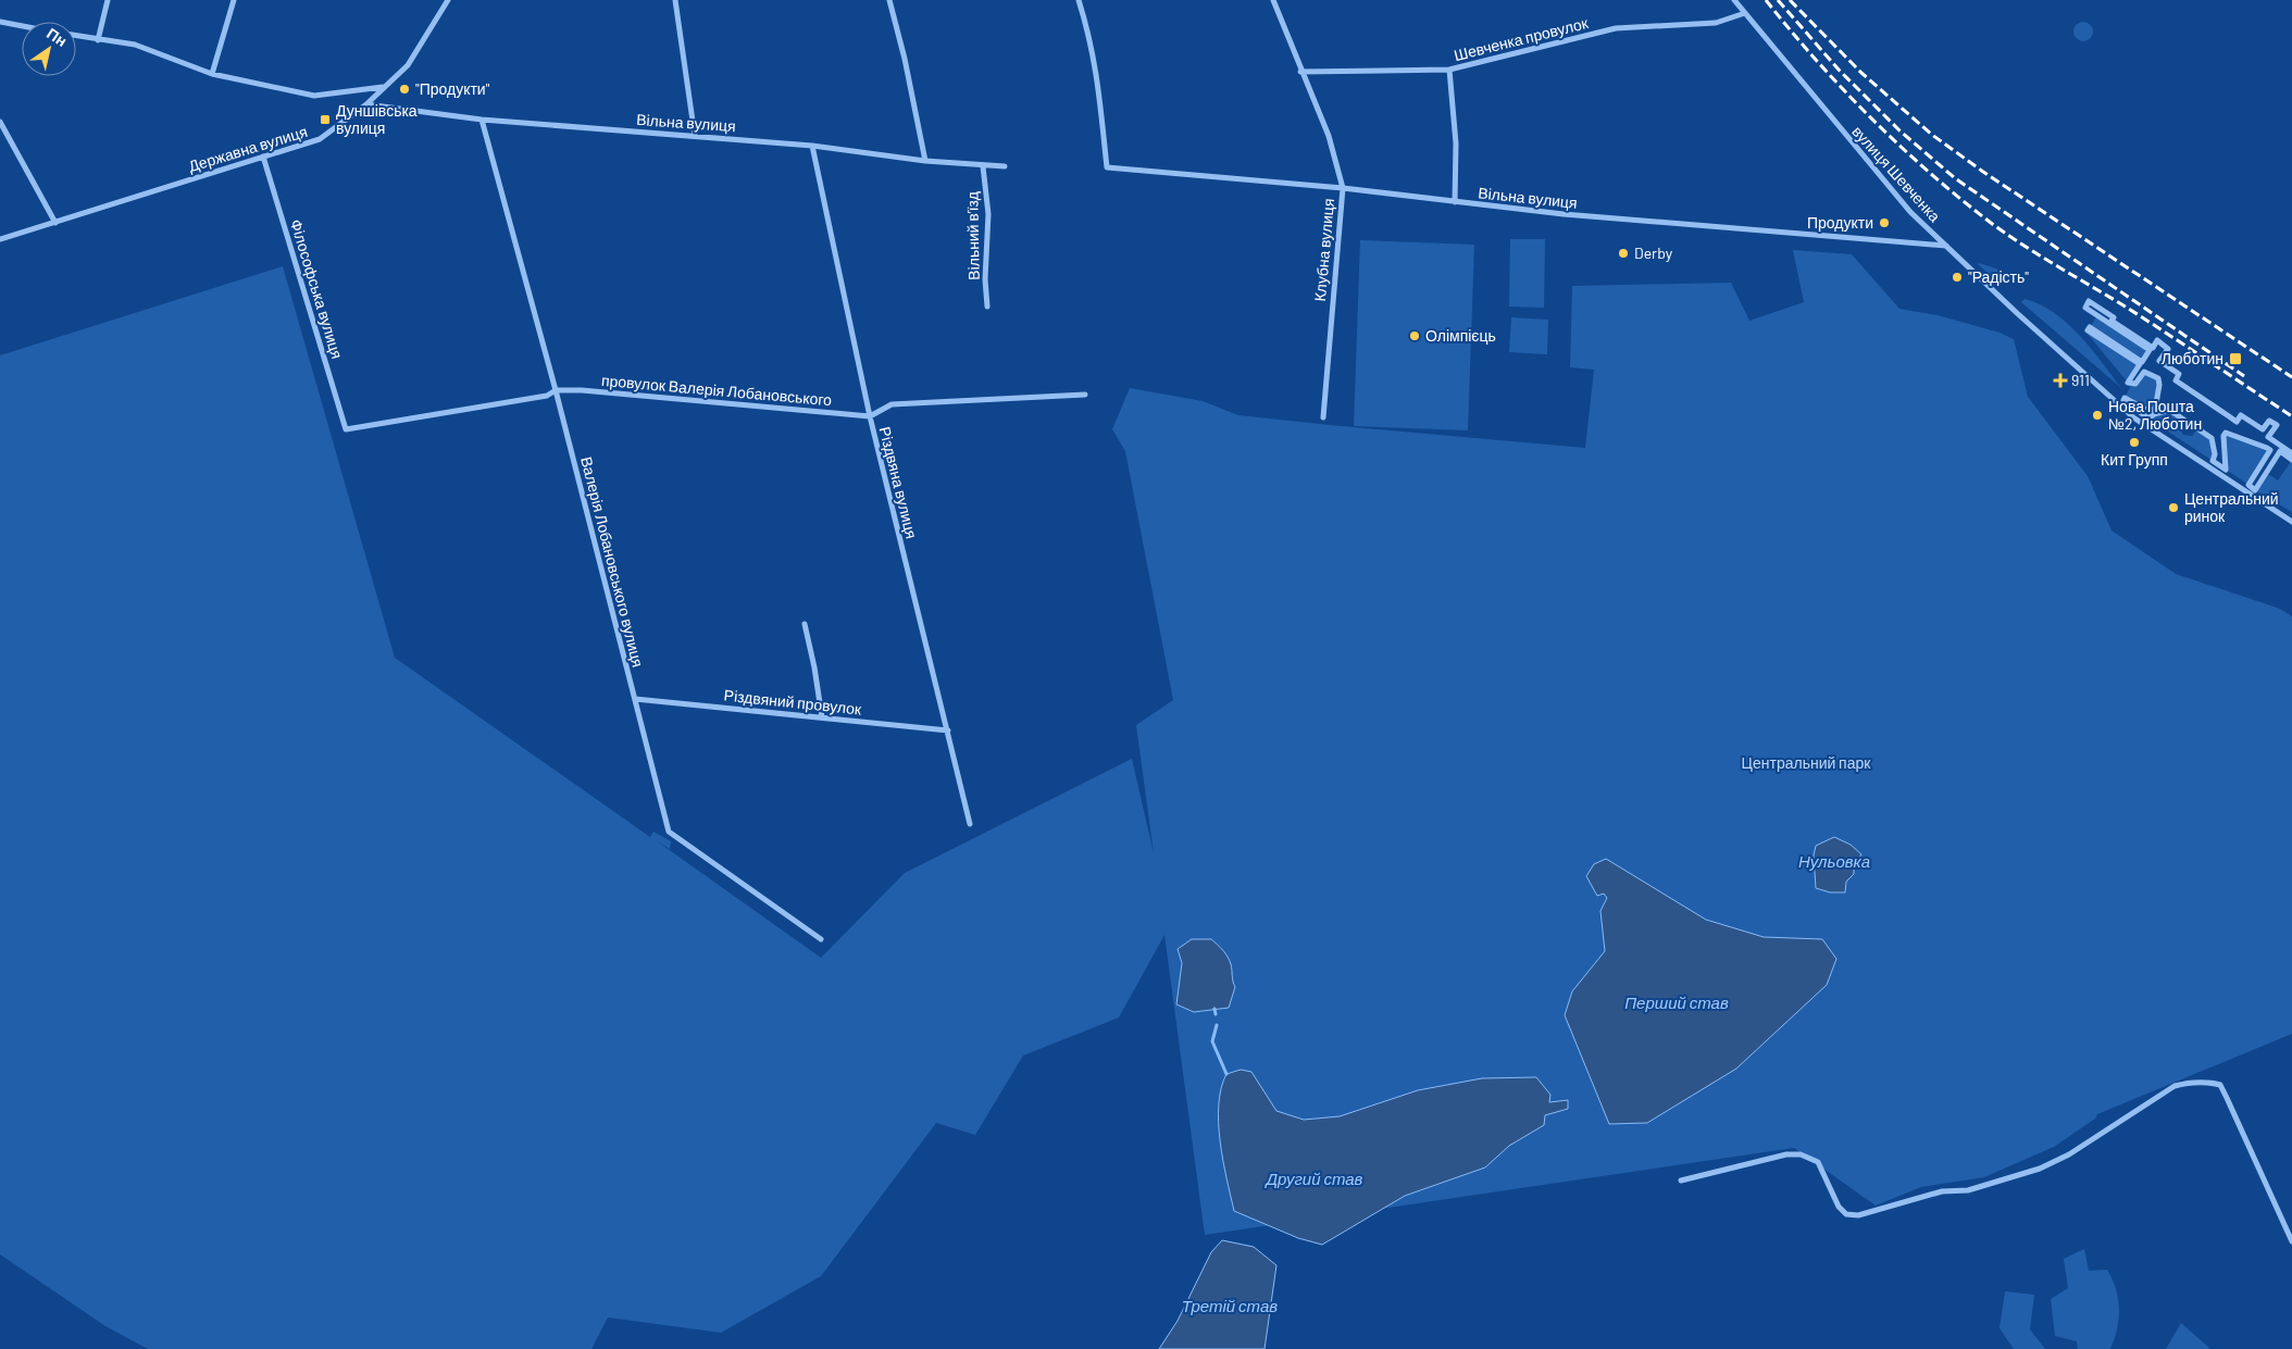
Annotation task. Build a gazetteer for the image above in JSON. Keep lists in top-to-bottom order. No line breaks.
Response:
{"streets":{"street":["Шевченка провулок","Вільна вулиця","Державна вулиця","вулиця Шевченка","Вільний в'їзд","Клубна вулиця","Філософська вулиця","провулок Валерія Лобановського","Різдвяна вулиця","Валерія Лобановського вулиця","Різдвяний провулок"]},"crossings":[["Шевченка провулок","вулиця Шевченка"],["Шевченка провулок","Клубна вулиця"],["Вільна вулиця","Державна вулиця"],["Вільна вулиця","вулиця Шевченка"],["Вільна вулиця","Вільний в'їзд"],["Вільна вулиця","Клубна вулиця"],["Вільна вулиця","Різдвяна вулиця"],["Вільна вулиця","Валерія Лобановського вулиця"],["Державна вулиця","Філософська вулиця"],["Філософська вулиця","провулок Валерія Лобановського"],["провулок Валерія Лобановського","Різдвяна вулиця"],["провулок Валерія Лобановського","Валерія Лобановського вулиця"],["Різдвяна вулиця","Різдвяний провулок"],["Валерія Лобановського вулиця","Різдвяний провулок"]],"water":["Нульовка","Перший став","Другий став","Третій став"],"parks":["Центральний парк"],"places":{"other":["\"Продукти\"","Продукти","Derby","\"Радість\"","Олімпієць","Нова Пошта №2, Люботин","Кит Групп","Центральний ринок"],"transit":["Дуншівська вулиця","Люботин"],"health":["911"]},"north":"top right"}
